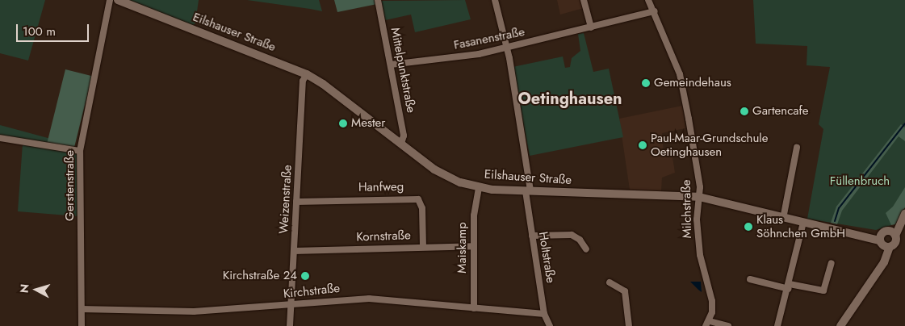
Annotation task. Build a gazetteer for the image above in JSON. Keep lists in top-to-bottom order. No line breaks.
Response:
{"streets":{"street":["Eilshauser Straße","Fasanenstraße","Mittelpunktstraße","Gerstenstraße","Hanfweg","Weizenstraße","Milchstraße","Kornstraße","Maiskamp","Holtstraße","Kirchstraße"]},"crossings":[["Eilshauser Straße","Mittelpunktstraße"],["Eilshauser Straße","Weizenstraße"],["Eilshauser Straße","Milchstraße"],["Eilshauser Straße","Maiskamp"],["Eilshauser Straße","Holtstraße"],["Fasanenstraße","Mittelpunktstraße"],["Fasanenstraße","Milchstraße"],["Fasanenstraße","Holtstraße"],["Gerstenstraße","Kirchstraße"],["Hanfweg","Weizenstraße"],["Hanfweg","Kornstraße"],["Weizenstraße","Kornstraße"],["Weizenstraße","Kirchstraße"],["Kornstraße","Maiskamp"],["Maiskamp","Kirchstraße"],["Holtstraße","Kirchstraße"]],"districts":["Oetinghausen"],"parks":["Füllenbruch"],"places":["Gemeindehaus","Gartencafe","Mester","Paul-Maar-Grundschule Oetinghausen","Klaus Söhnchen GmbH","Kirchstraße 24"],"scale_bar":"100 m","north":"left"}
